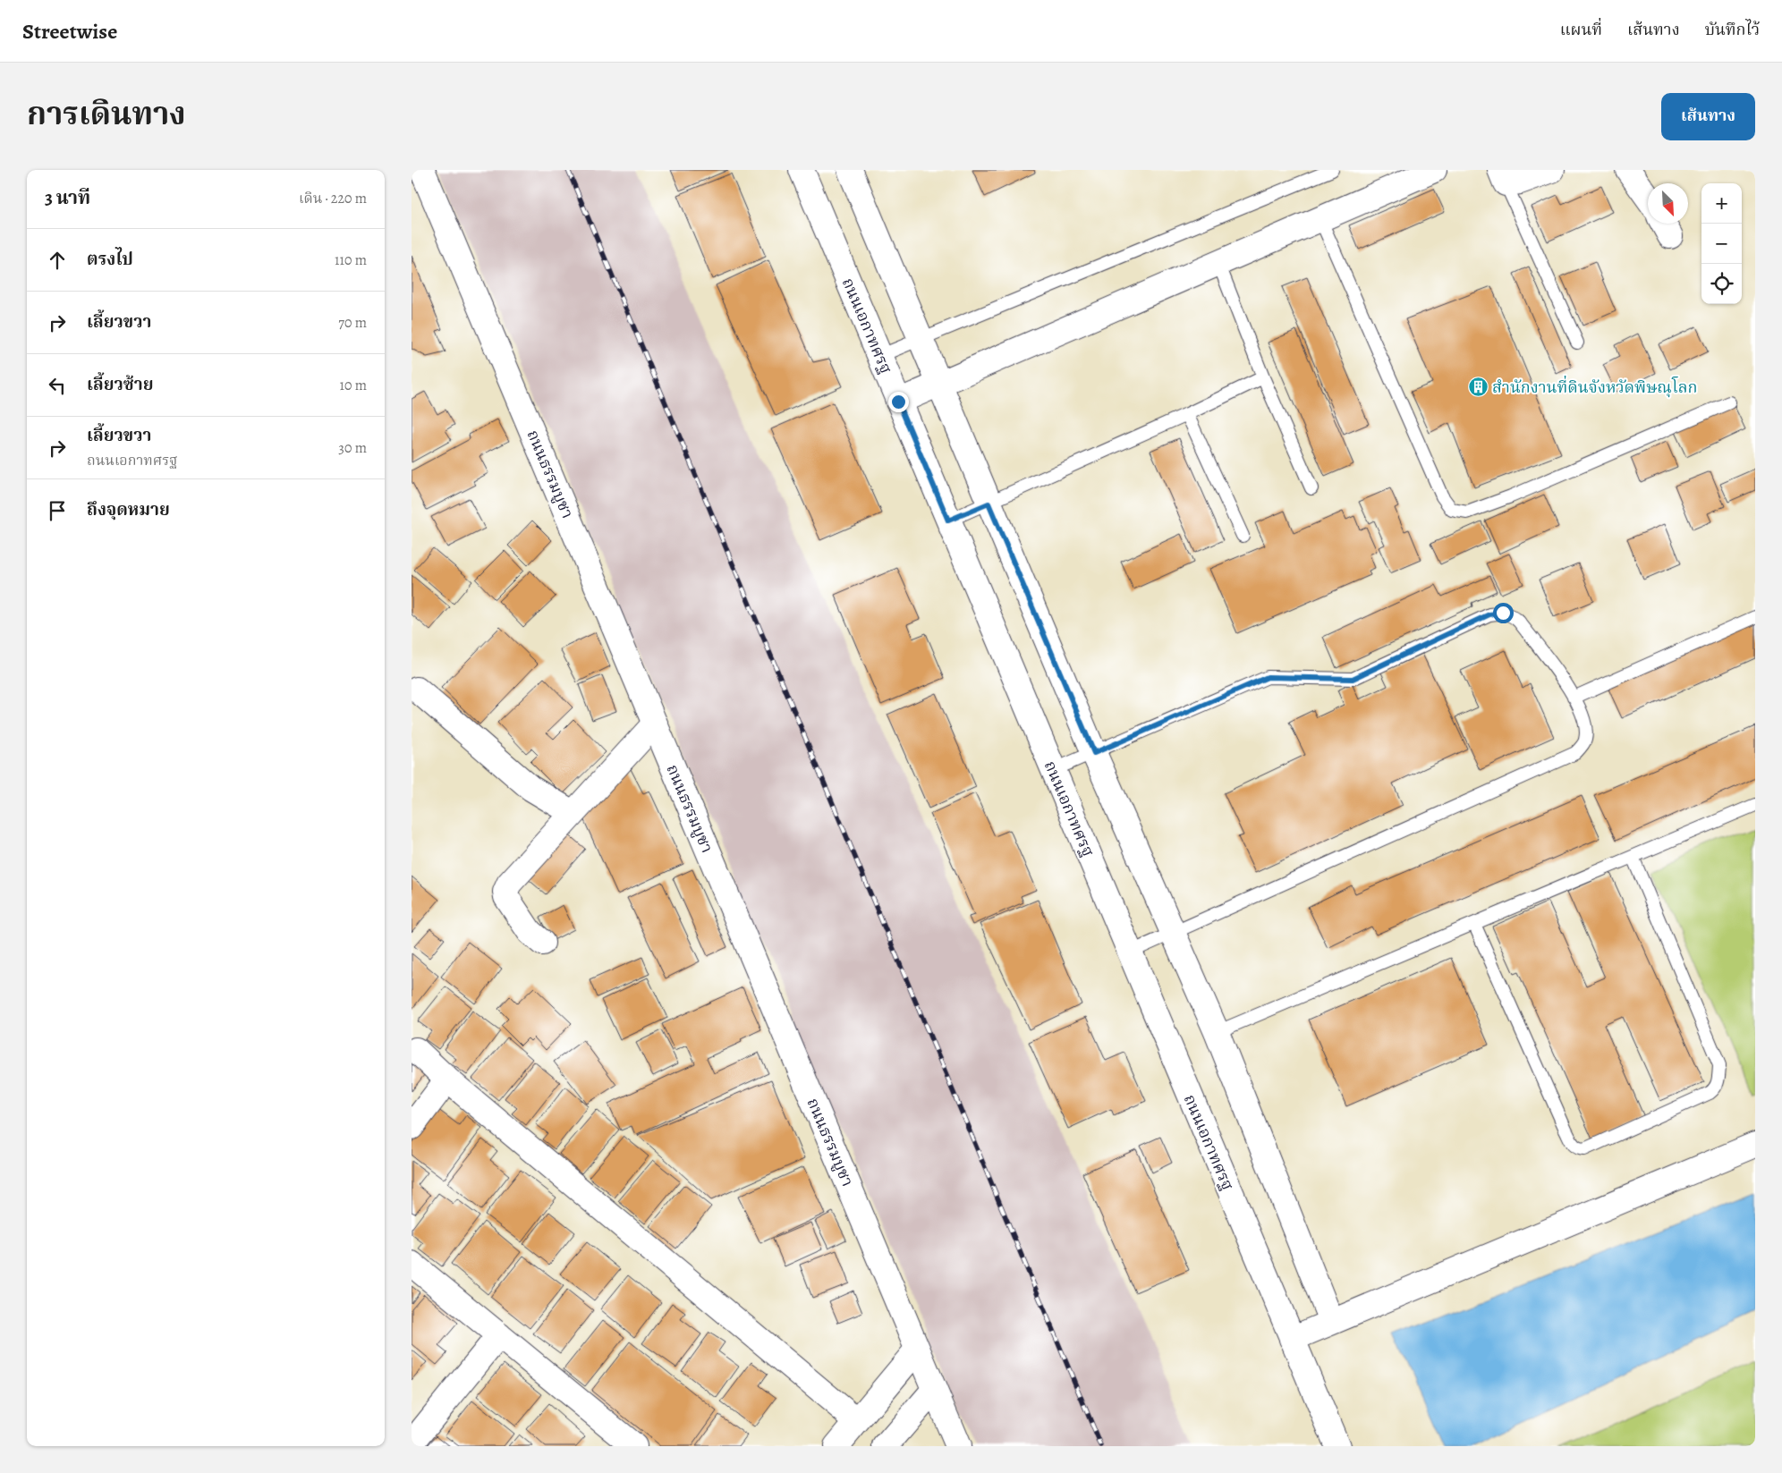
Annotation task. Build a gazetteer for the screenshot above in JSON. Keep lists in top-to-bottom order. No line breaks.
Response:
{"streets":{"street":["ถนนเอกาทศรฐ","ถนนธรรมบูชา"]},"places":{"building":["สำนักงานที่ดินจังหวัดพิษณุโลก"]},"north":"bottom right","page":{"header":"Streetwise","nav":["แผนที่","เส้นทาง","บันทึกไว้"],"title":"การเดินทาง","buttons":"เส้นทาง","heading":["3 นาที","เดิน · 220 m"],"map_buttons":["+","−"],"list":[["ตรงไป","110 m"],["เลี้ยวขวา","70 m"],["เลี้ยวซ้าย","10 m"],["เลี้ยวขวา","ถนนเอกาทศรฐ","30 m"],"ถึงจุดหมาย"]}}
